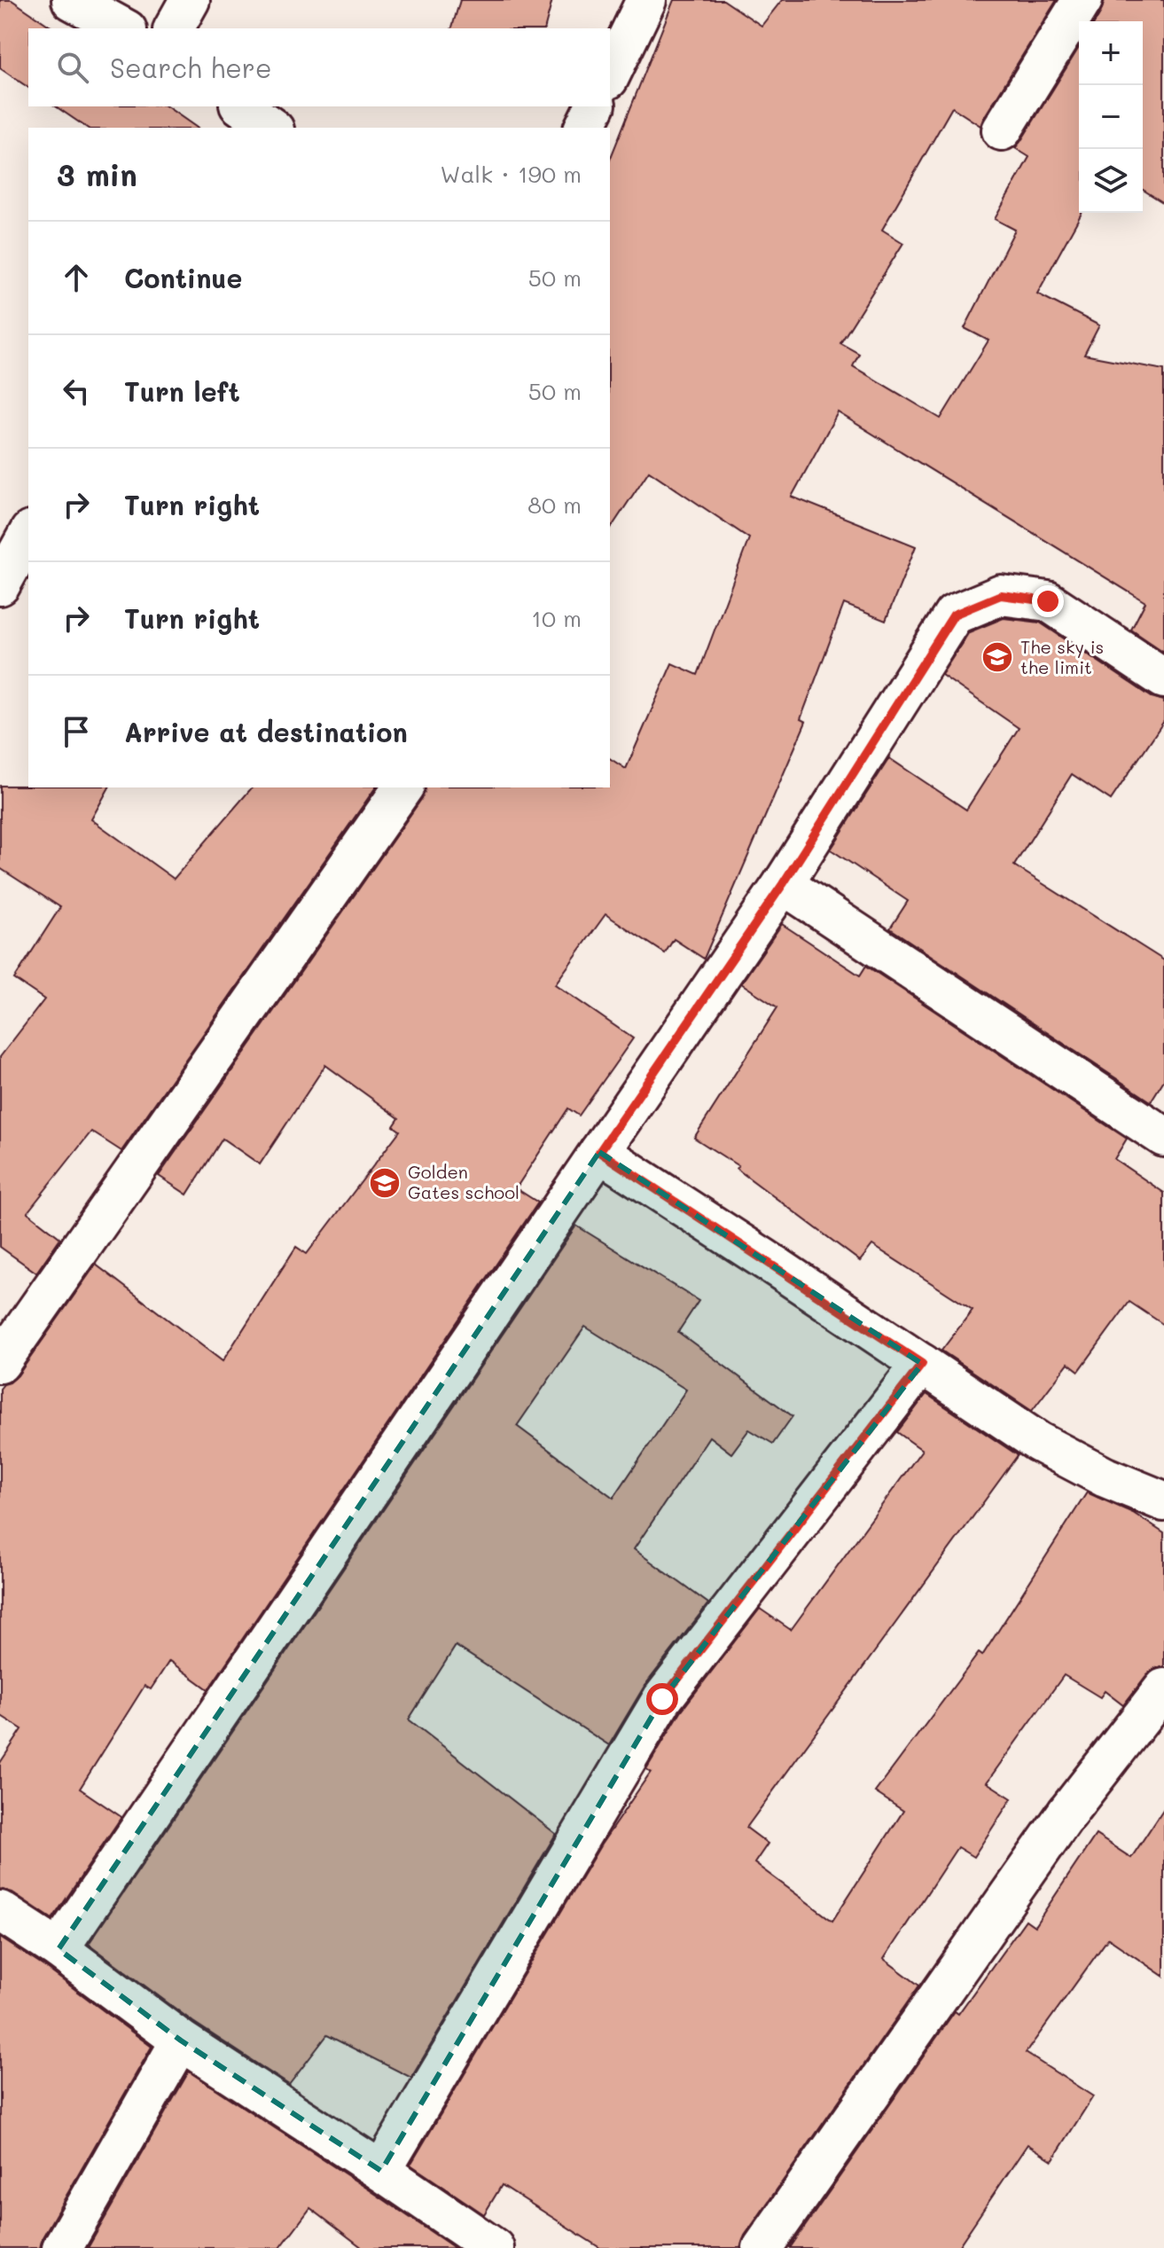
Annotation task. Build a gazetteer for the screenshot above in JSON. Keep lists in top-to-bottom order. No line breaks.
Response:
{"places":{"school or university":["The sky is the limit","Golden Gates school"]},"page":{"map_buttons":["+","−"],"search":"Search here","heading":["3 min","Walk · 190 m"],"list":[["Continue","50 m"],["Turn left","50 m"],["Turn right","80 m"],["Turn right","10 m"],"Arrive at destination"]}}
